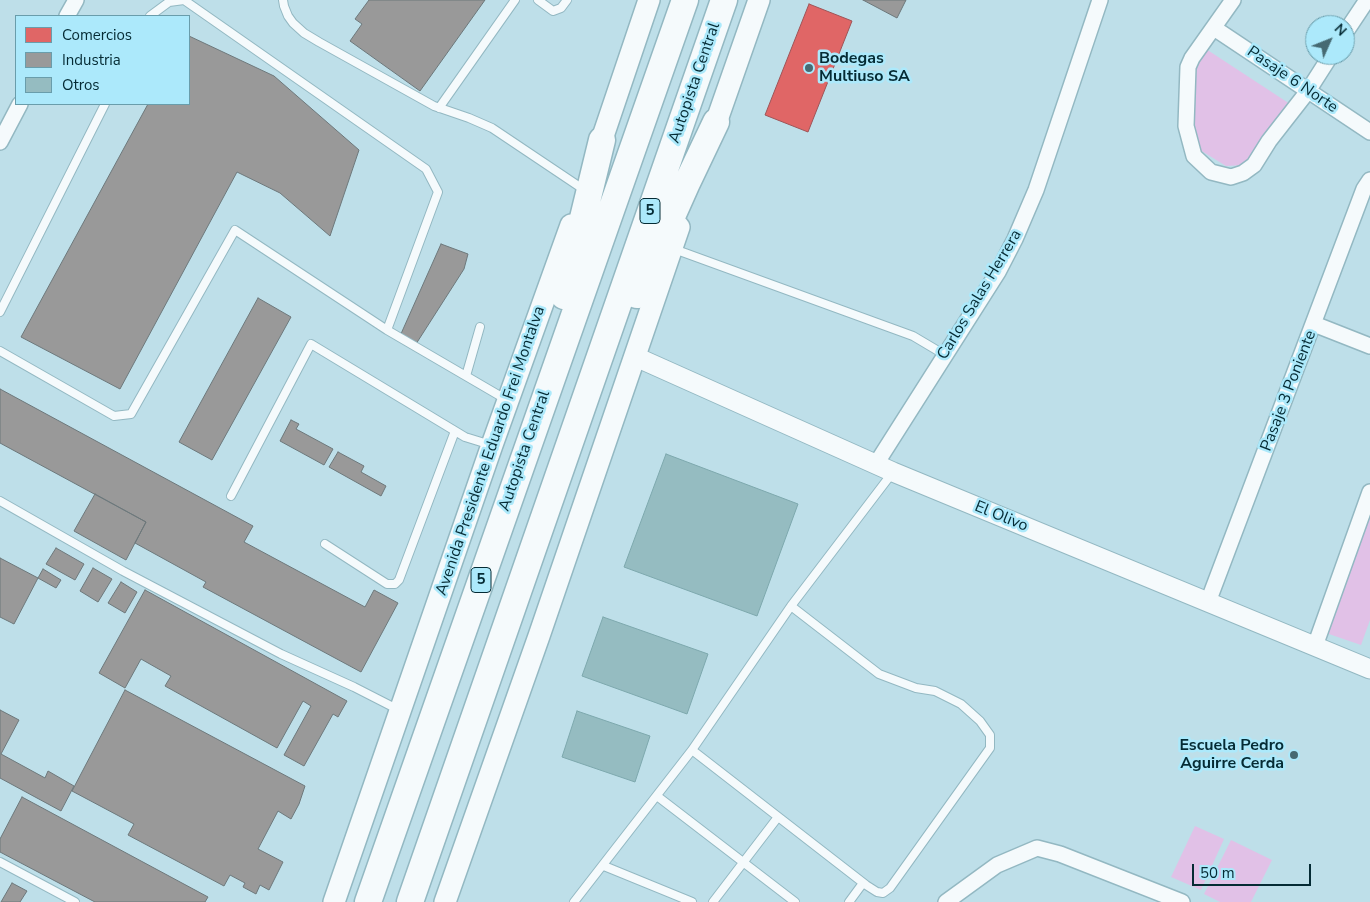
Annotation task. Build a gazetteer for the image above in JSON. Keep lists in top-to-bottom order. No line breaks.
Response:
{"streets":{"highway":["Autopista Central","5"],"main road":["Avenida Presidente Eduardo Frei Montalva"],"street":["Pasaje 6 Norte","Carlos Salas Herrera","Pasaje 3 Poniente","El Olivo"]},"crossings":[["Carlos Salas Herrera","El Olivo"],["Pasaje 3 Poniente","El Olivo"]],"places":["Bodegas Multiuso SA","Escuela Pedro Aguirre Cerda"],"legend":["Comercios","Industria","Otros"],"scale_bar":"50 m","north":"top right"}
